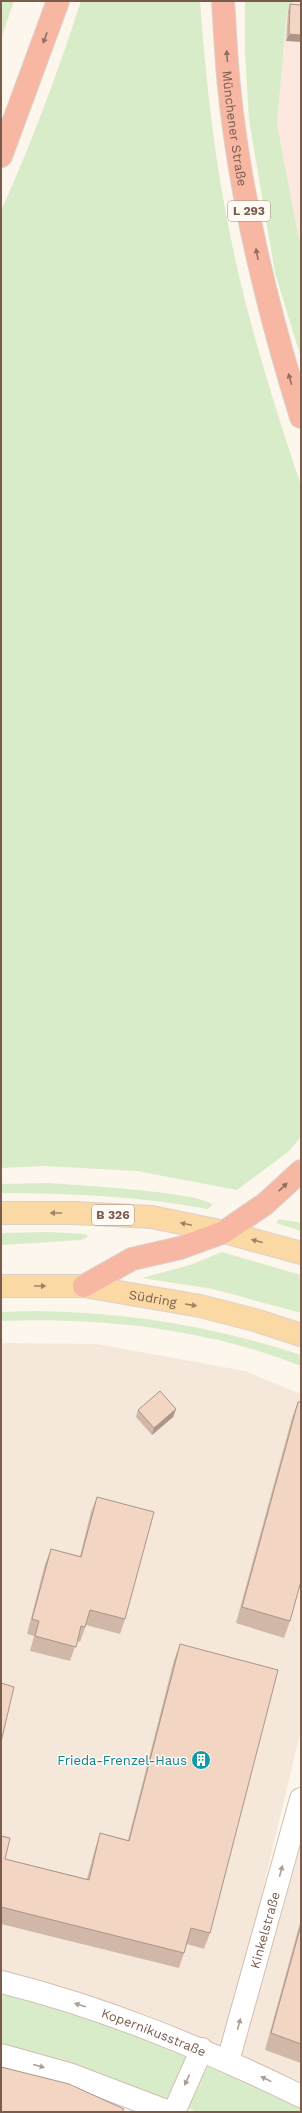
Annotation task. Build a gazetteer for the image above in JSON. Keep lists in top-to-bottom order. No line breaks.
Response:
{"streets":{"highway":["Münchener Straße","L 293"],"main road":["B 326","Südring"],"street":["Kinkelstraße","Kopernikusstraße"]},"crossings":[["Kinkelstraße","Kopernikusstraße"]],"one_way":["Münchener Straße","Kinkelstraße"],"places":{"building":["Frieda-Frenzel-Haus"]}}
